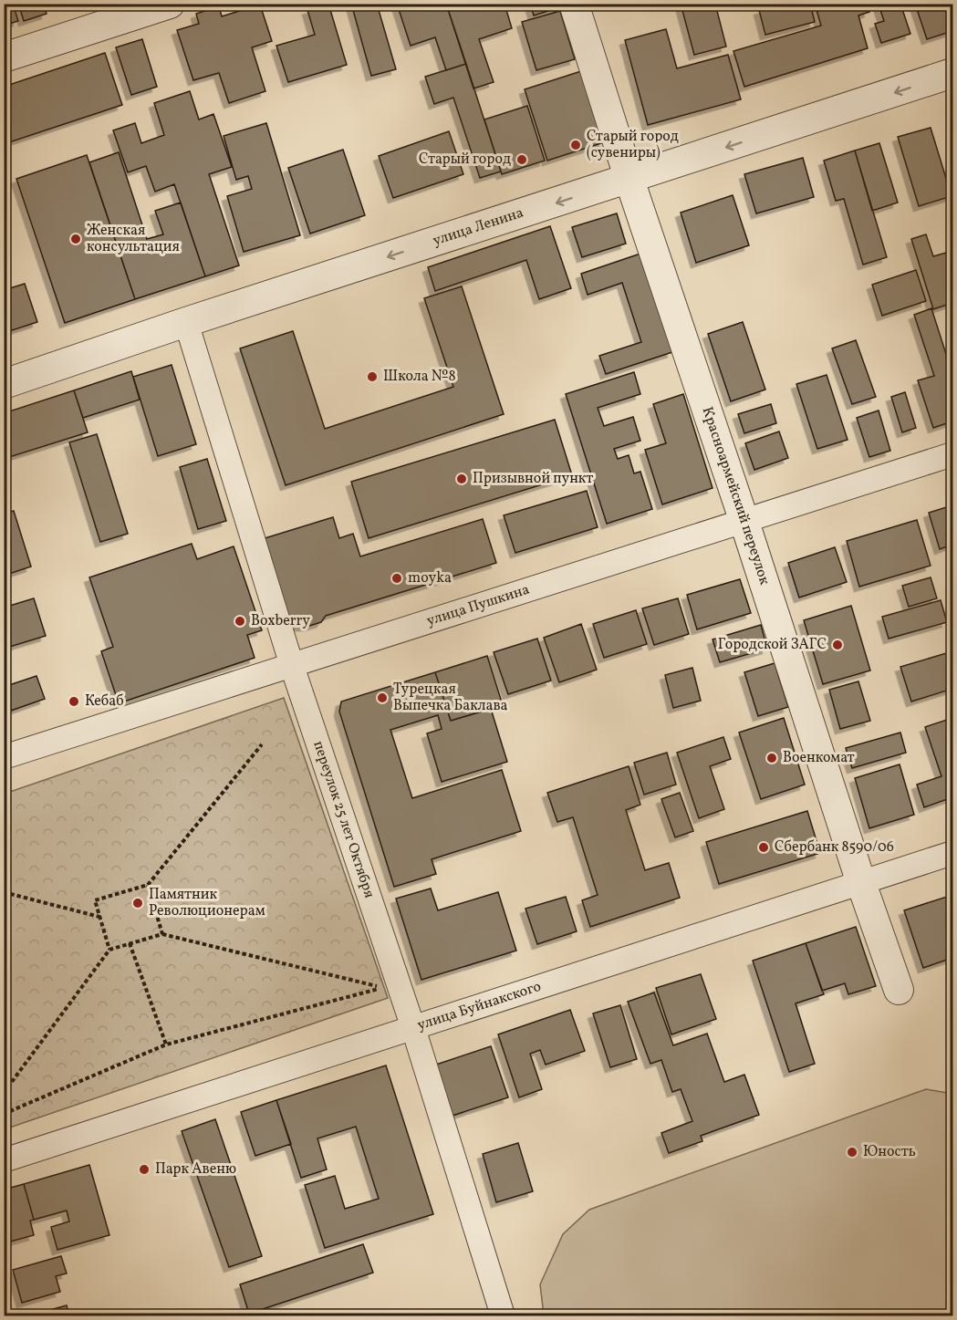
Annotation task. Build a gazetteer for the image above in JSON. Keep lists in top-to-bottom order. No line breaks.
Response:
{"streets":{"street":["улица Ленина","Красноармейский переулок","улица Пушкина","переулок 25 лет Октября","улица Буйнакского"]},"crossings":[["улица Ленина","Красноармейский переулок"],["улица Ленина","переулок 25 лет Октября"],["Красноармейский переулок","улица Пушкина"],["Красноармейский переулок","улица Буйнакского"],["улица Пушкина","переулок 25 лет Октября"],["переулок 25 лет Октября","улица Буйнакского"]],"one_way":["улица Ленина"],"places":["Старый город (сувениры)","Старый город","Женская консультация","Школа №8","Призывной пункт","moyka","Boxberry","Городской ЗАГС","Турецкая Выпечка Баклава","Кебаб","Военкомат","Сбербанк 8590/06","Памятник Революционерам","Юность","Парк Авеню"]}
